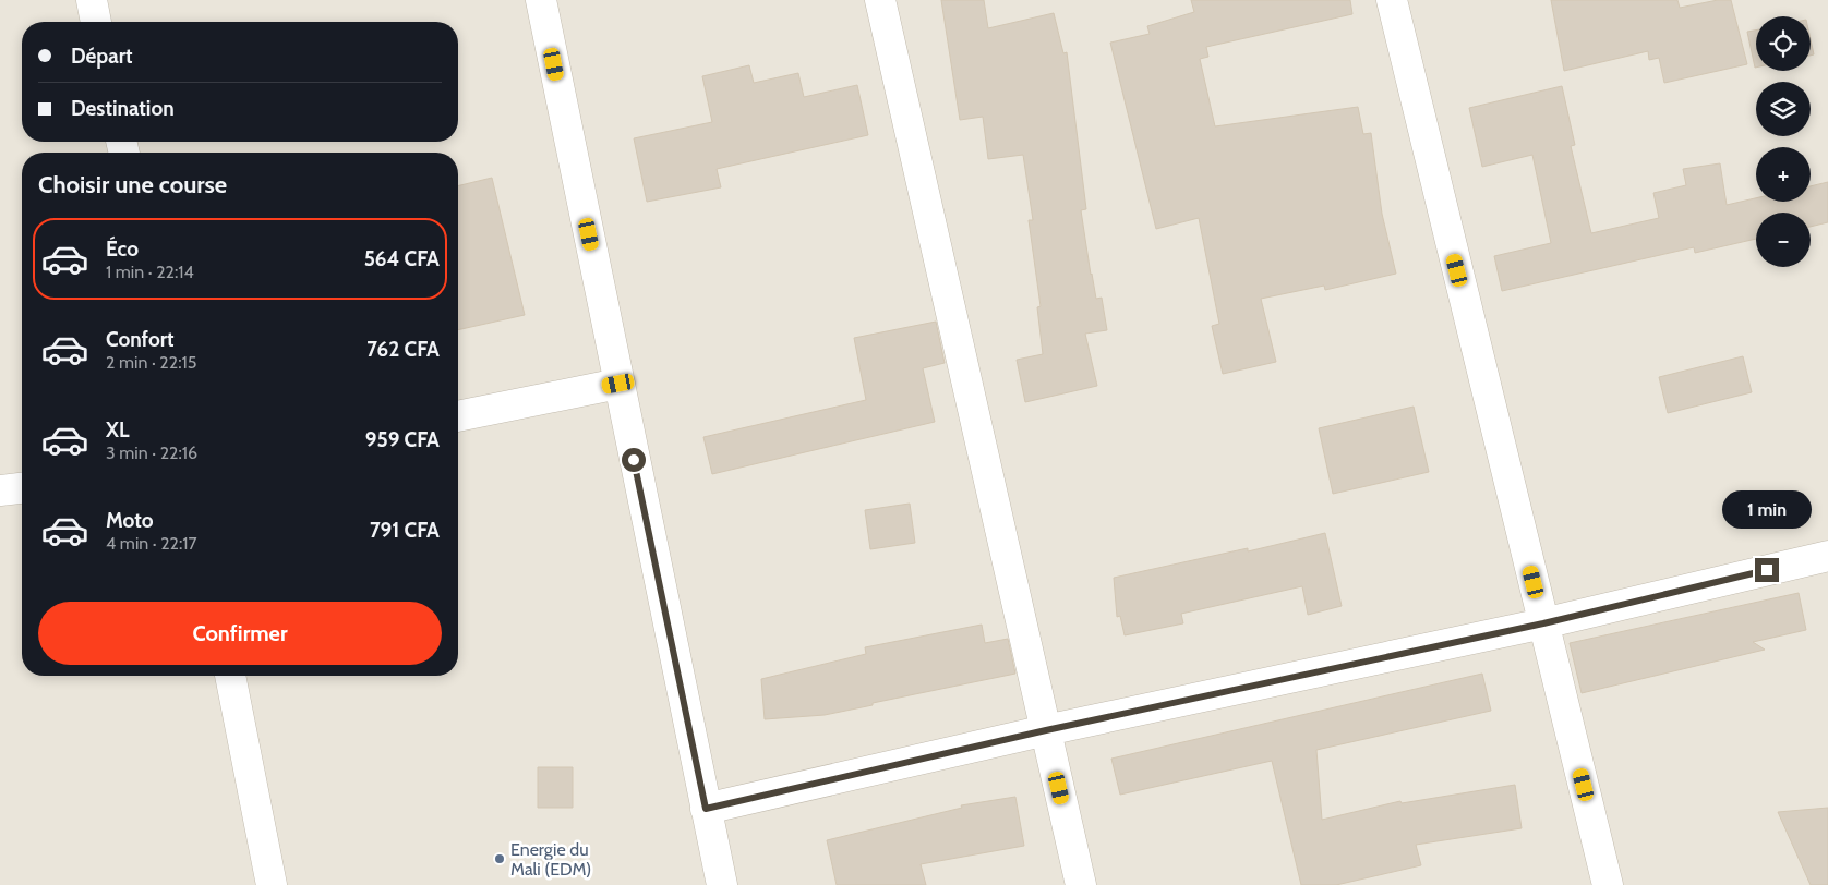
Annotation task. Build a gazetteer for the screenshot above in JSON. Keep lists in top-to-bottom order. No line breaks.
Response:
{"places":["Energie du Mali (EDM)"],"page":{"map_buttons":["+","−"],"banner":["Départ","Destination"],"heading":"Choisir une course","list":[{"name":"Éco","note":"1 min · 22:14","value":"564 CFA"},{"name":"Confort","note":"2 min · 22:15","value":"762 CFA"},{"name":"XL","note":"3 min · 22:16","value":"959 CFA"},{"name":"Moto","note":"4 min · 22:17","value":"791 CFA"}],"bubble":"1 min","buttons":"Confirmer"}}
